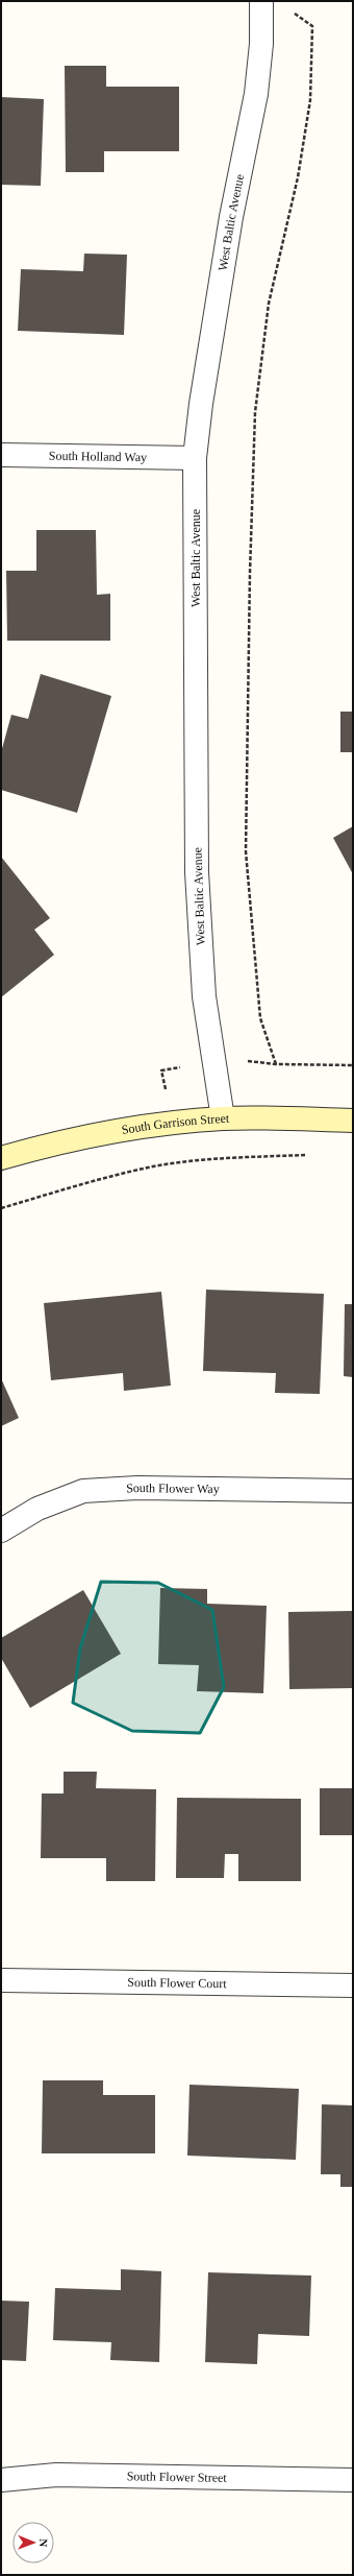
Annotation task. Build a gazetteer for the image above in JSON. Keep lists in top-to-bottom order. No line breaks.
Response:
{"streets":{"street":["West Baltic Avenue","South Holland Way","South Garrison Street","South Flower Way","South Flower Court","South Flower Street"]},"crossings":[["West Baltic Avenue","South Holland Way"],["West Baltic Avenue","South Garrison Street"]],"north":"right"}
